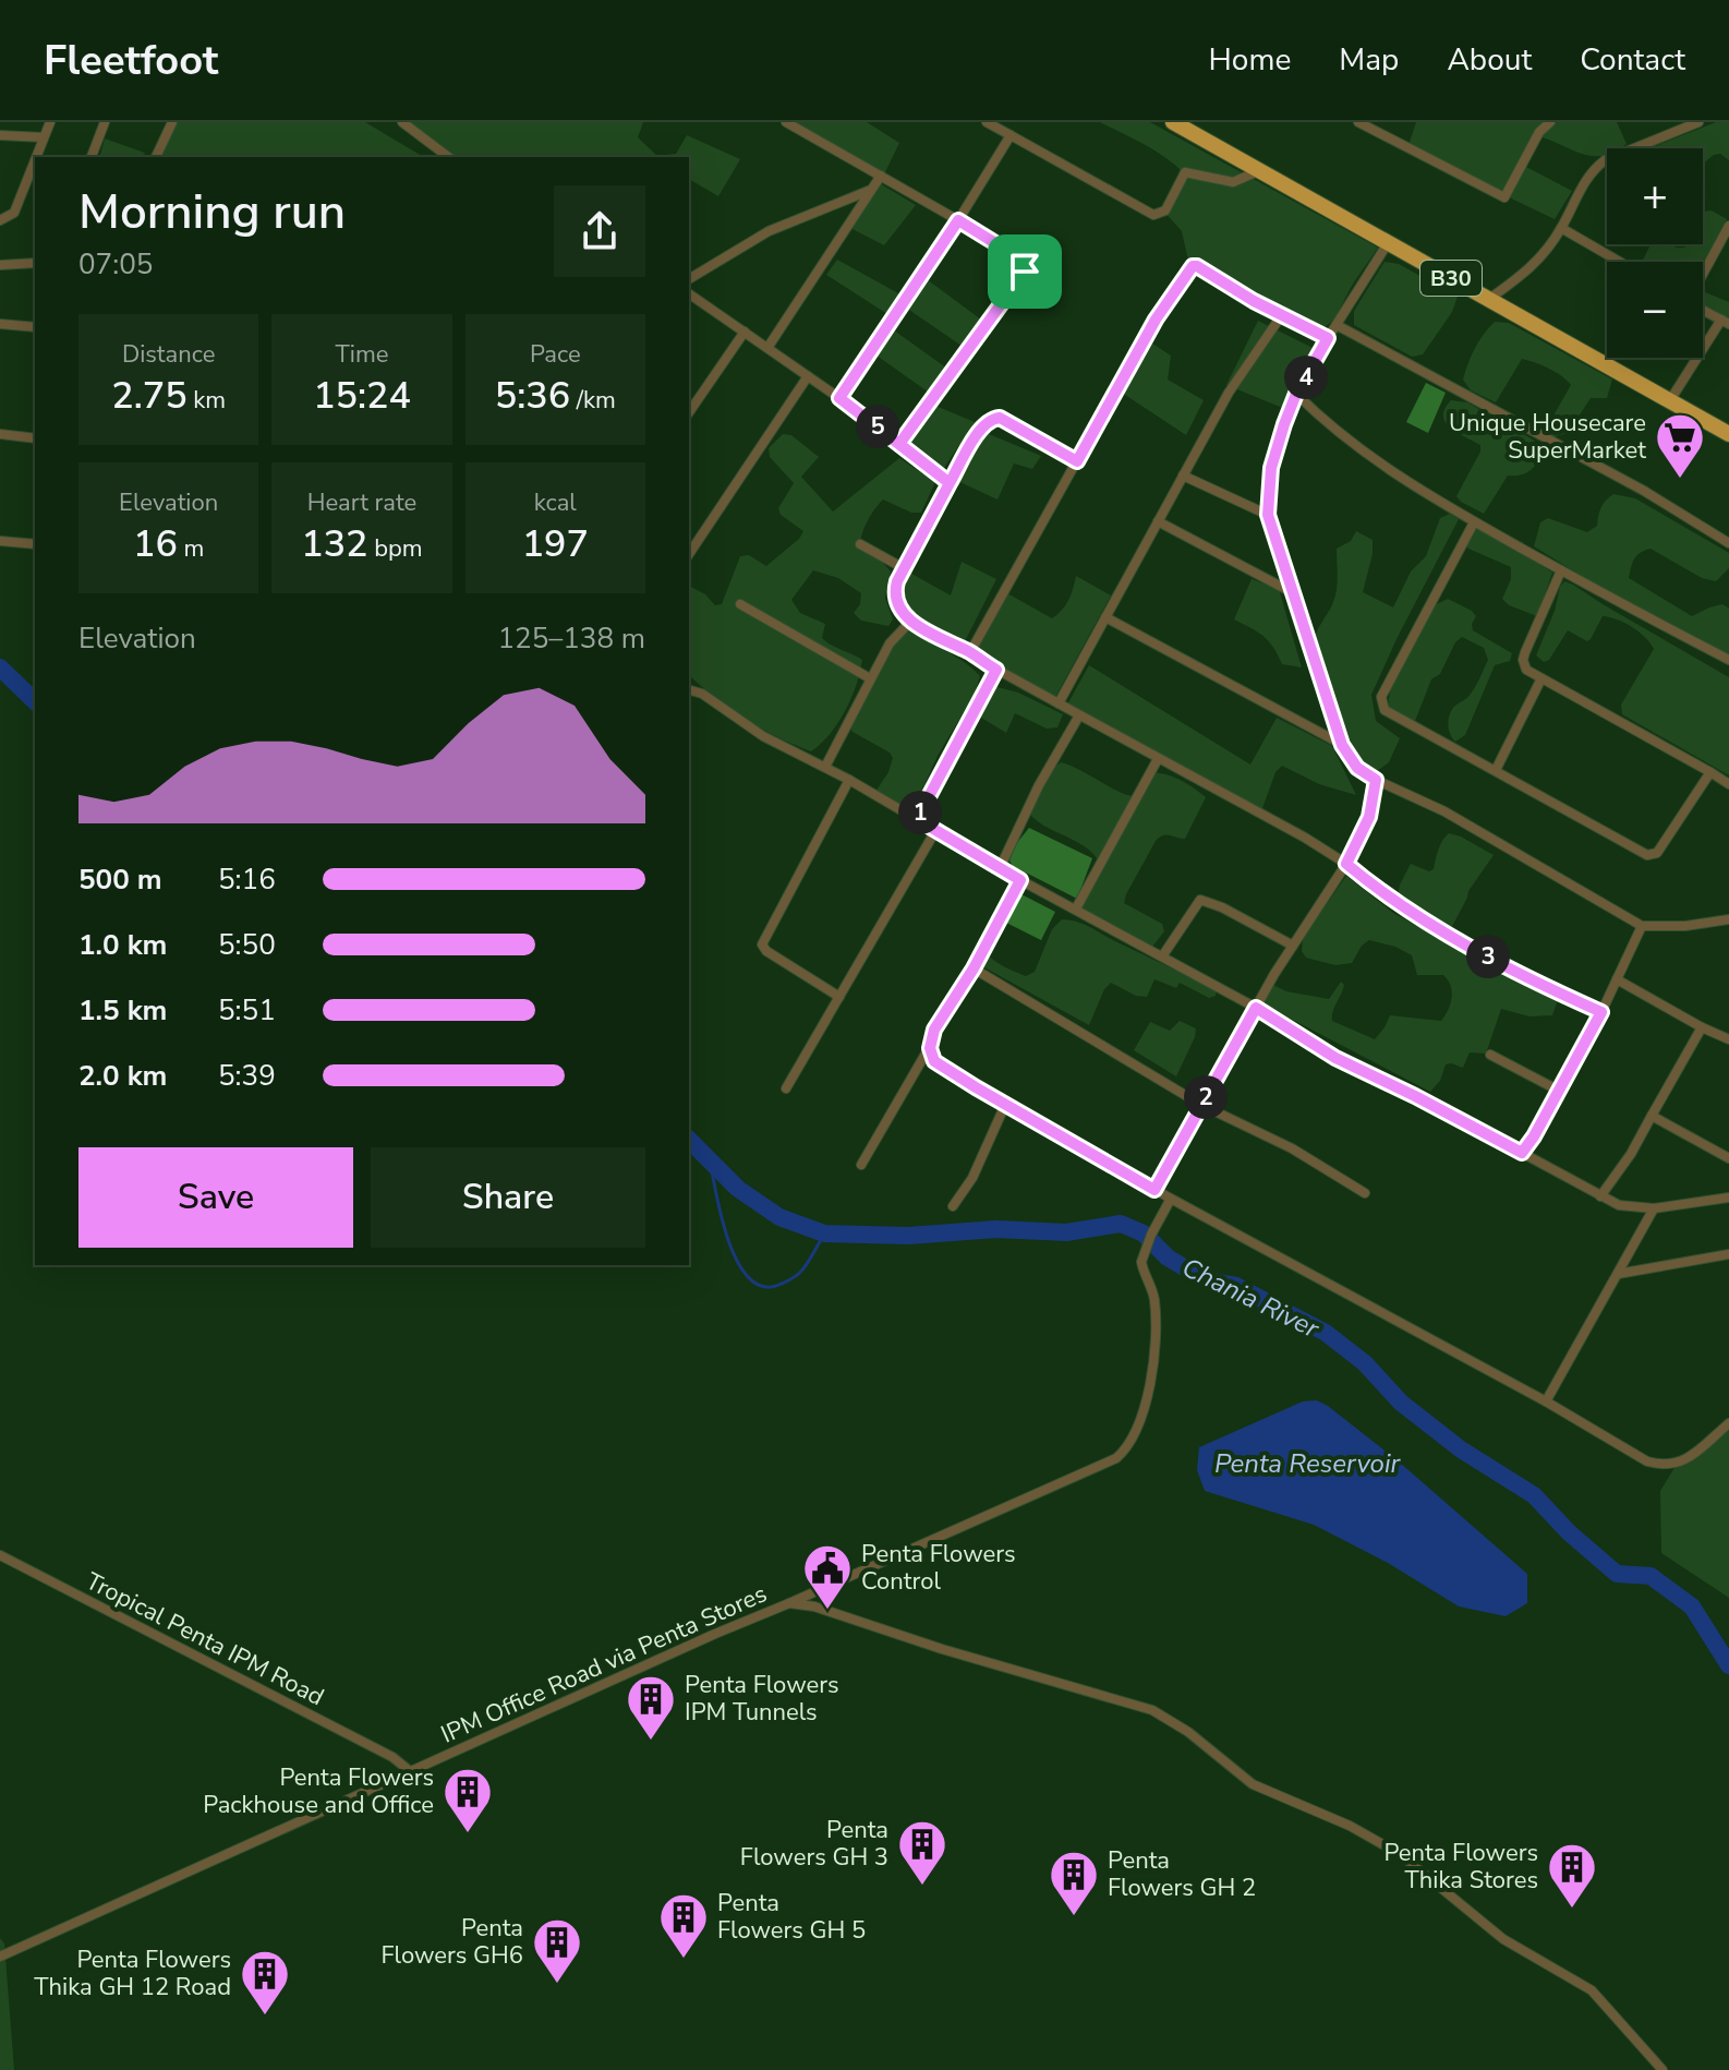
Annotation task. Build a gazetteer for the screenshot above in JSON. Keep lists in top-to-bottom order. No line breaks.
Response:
{"streets":{"highway":["B30"],"street":["Tropical Penta IPM Road","IPM Office Road via Penta Stores"]},"crossings":[["Tropical Penta IPM Road","IPM Office Road via Penta Stores"]],"water":["Chania River","Penta Reservoir"],"places":{"supermarket":["Unique Housecare SuperMarket"],"public building":["Penta Flowers Control"],"building":["Penta Flowers IPM Tunnels","Penta Flowers Packhouse and Office","Penta Flowers GH 3","Penta Flowers Thika Stores","Penta Flowers GH 2","Penta Flowers GH 5","Penta Flowers GH6","Penta Flowers Thika GH 12 Road"]},"page":{"header":"Fleetfoot","nav":["Home","Map","About","Contact"],"map_buttons":["+","−"],"heading":["Morning run","07:05"],"stats":[["Distance","2.75 km"],["Time","15:24"],["Pace","5:36 /km"],["Elevation","16 m"],["Heart rate","132 bpm"],["kcal","197"]],"pins":["4","5","1","3","2"],"chart":["Elevation","125–138 m"],"list":[{"name":"500 m","note":"5:16"},{"name":"1.0 km","note":"5:50"},{"name":"1.5 km","note":"5:51"},{"name":"2.0 km","note":"5:39"}],"buttons":["Save","Share"]}}
